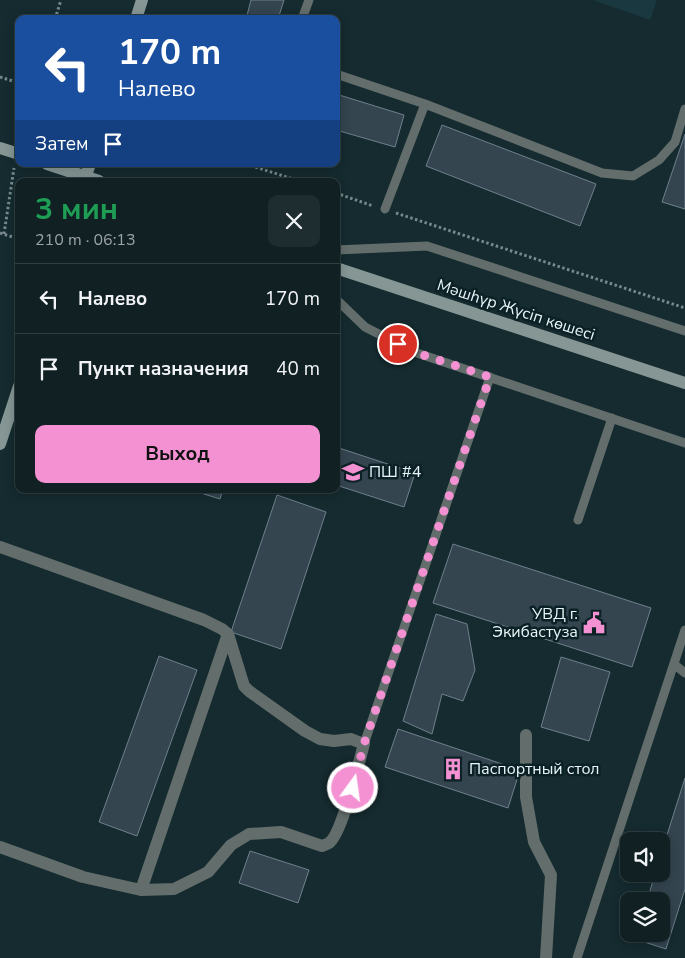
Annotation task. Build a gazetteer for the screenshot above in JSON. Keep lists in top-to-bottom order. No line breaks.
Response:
{"streets":{"main road":["Мәшһүр Жүсіп көшесі"]},"places":{"school or university":["ПШ #4"],"public building":["УВД г. Экибастуза"],"building":["Паспортный стол"]},"page":{"turn":["170 m","Налево"],"then":"Затем","heading":["3 мин","210 m · 06:13"],"list":[{"name":"Налево","value":"170 m"},{"name":"Пункт назначения","value":"40 m"}],"buttons":"Выход"}}
